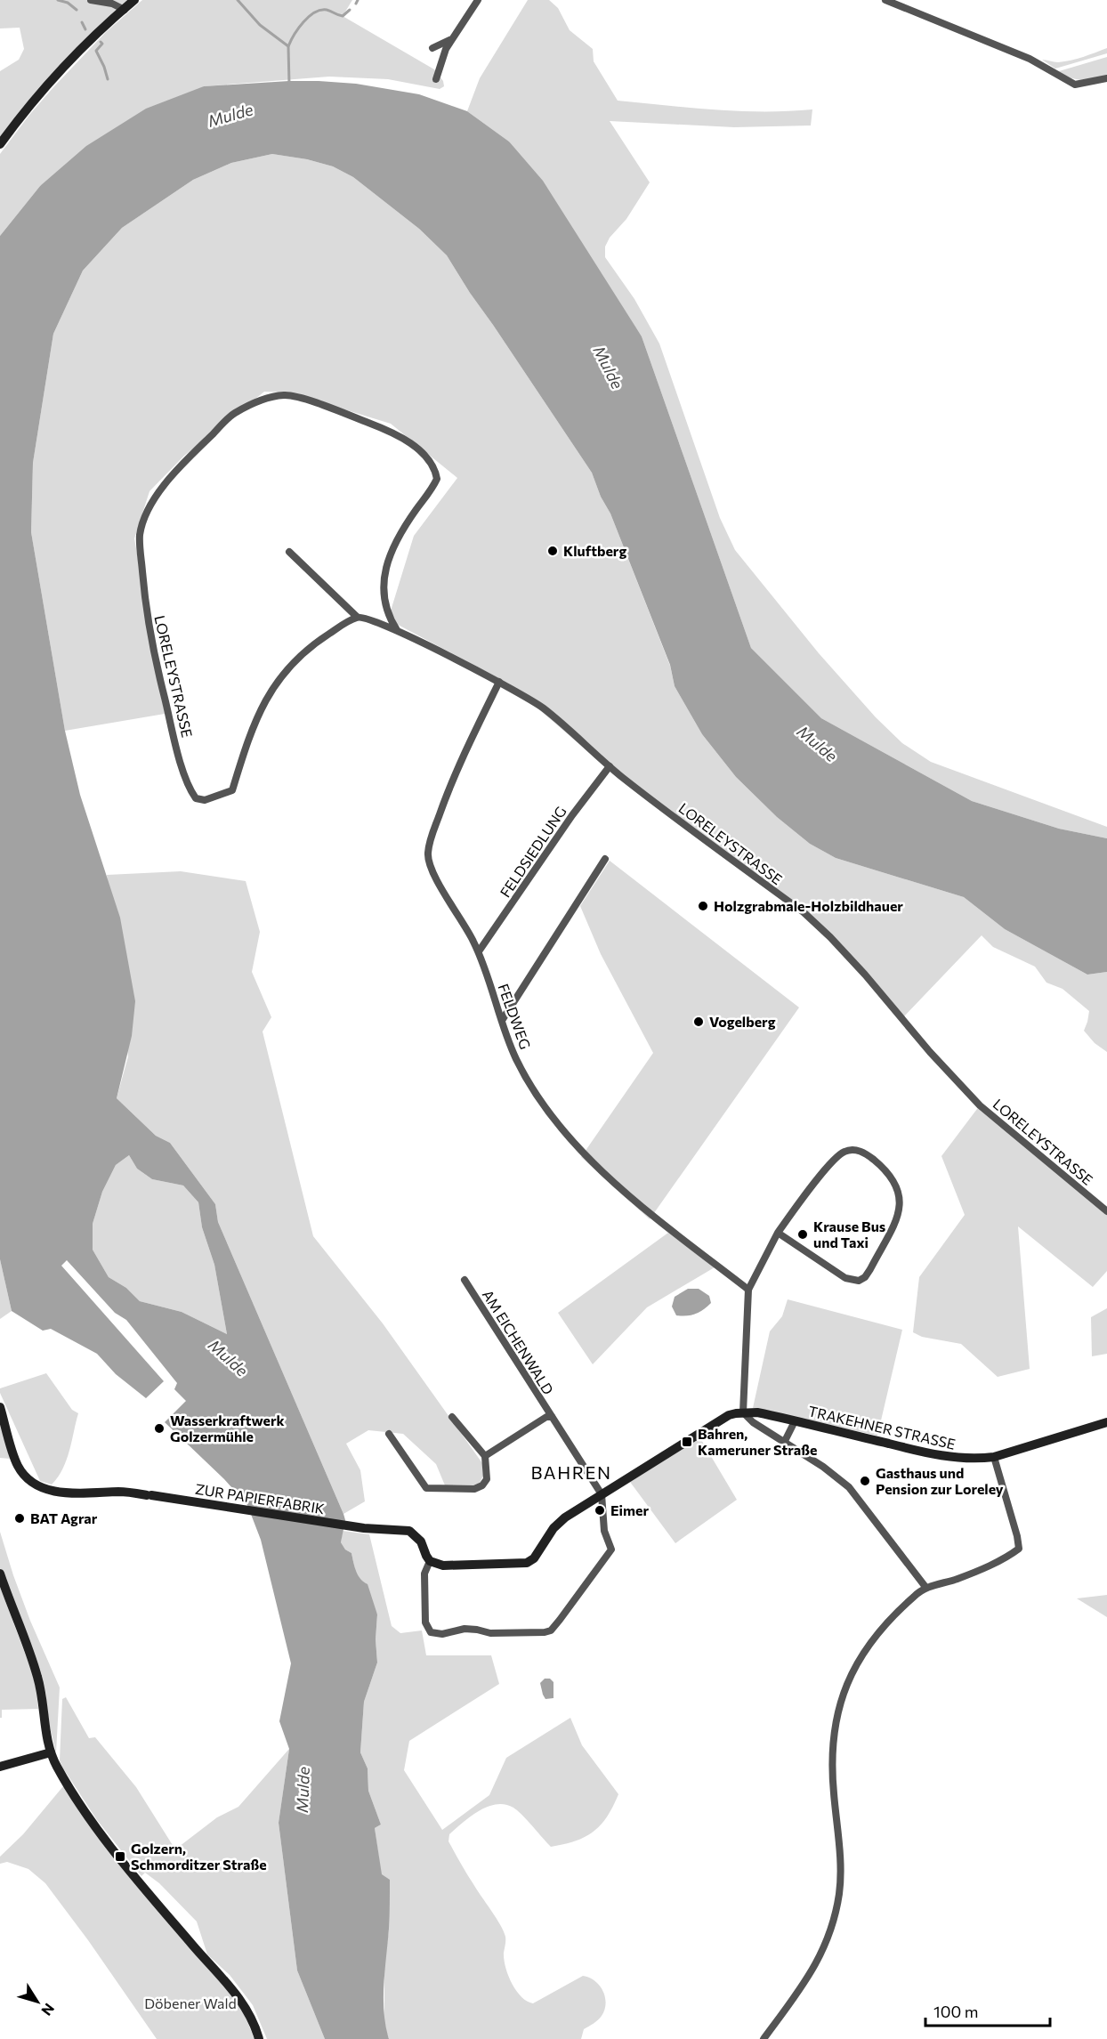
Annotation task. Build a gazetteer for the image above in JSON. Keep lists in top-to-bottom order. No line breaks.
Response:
{"streets":{"street":["LORELEYSTRASSE","FELDSIEDLUNG","FELDWEG","AM EICHENWALD","TRAKEHNER STRASSE","ZUR PAPIERFABRIK"]},"crossings":[["LORELEYSTRASSE","FELDSIEDLUNG"],["LORELEYSTRASSE","FELDWEG"],["FELDSIEDLUNG","FELDWEG"]],"districts":["BAHREN"],"water":["Mulde"],"parks":["Döbener Wald"],"places":{"other":["Kluftberg","Holzgrabmale-Holzbildhauer","Vogelberg","Krause Bus und Taxi","Wasserkraftwerk Golzermühle","Gasthaus und Pension zur Loreley","Eimer","BAT Agrar"],"transit":["Bahren, Kameruner Straße","Golzern, Schmorditzer Straße"]},"scale_bar":"100 m","north":"bottom right"}
